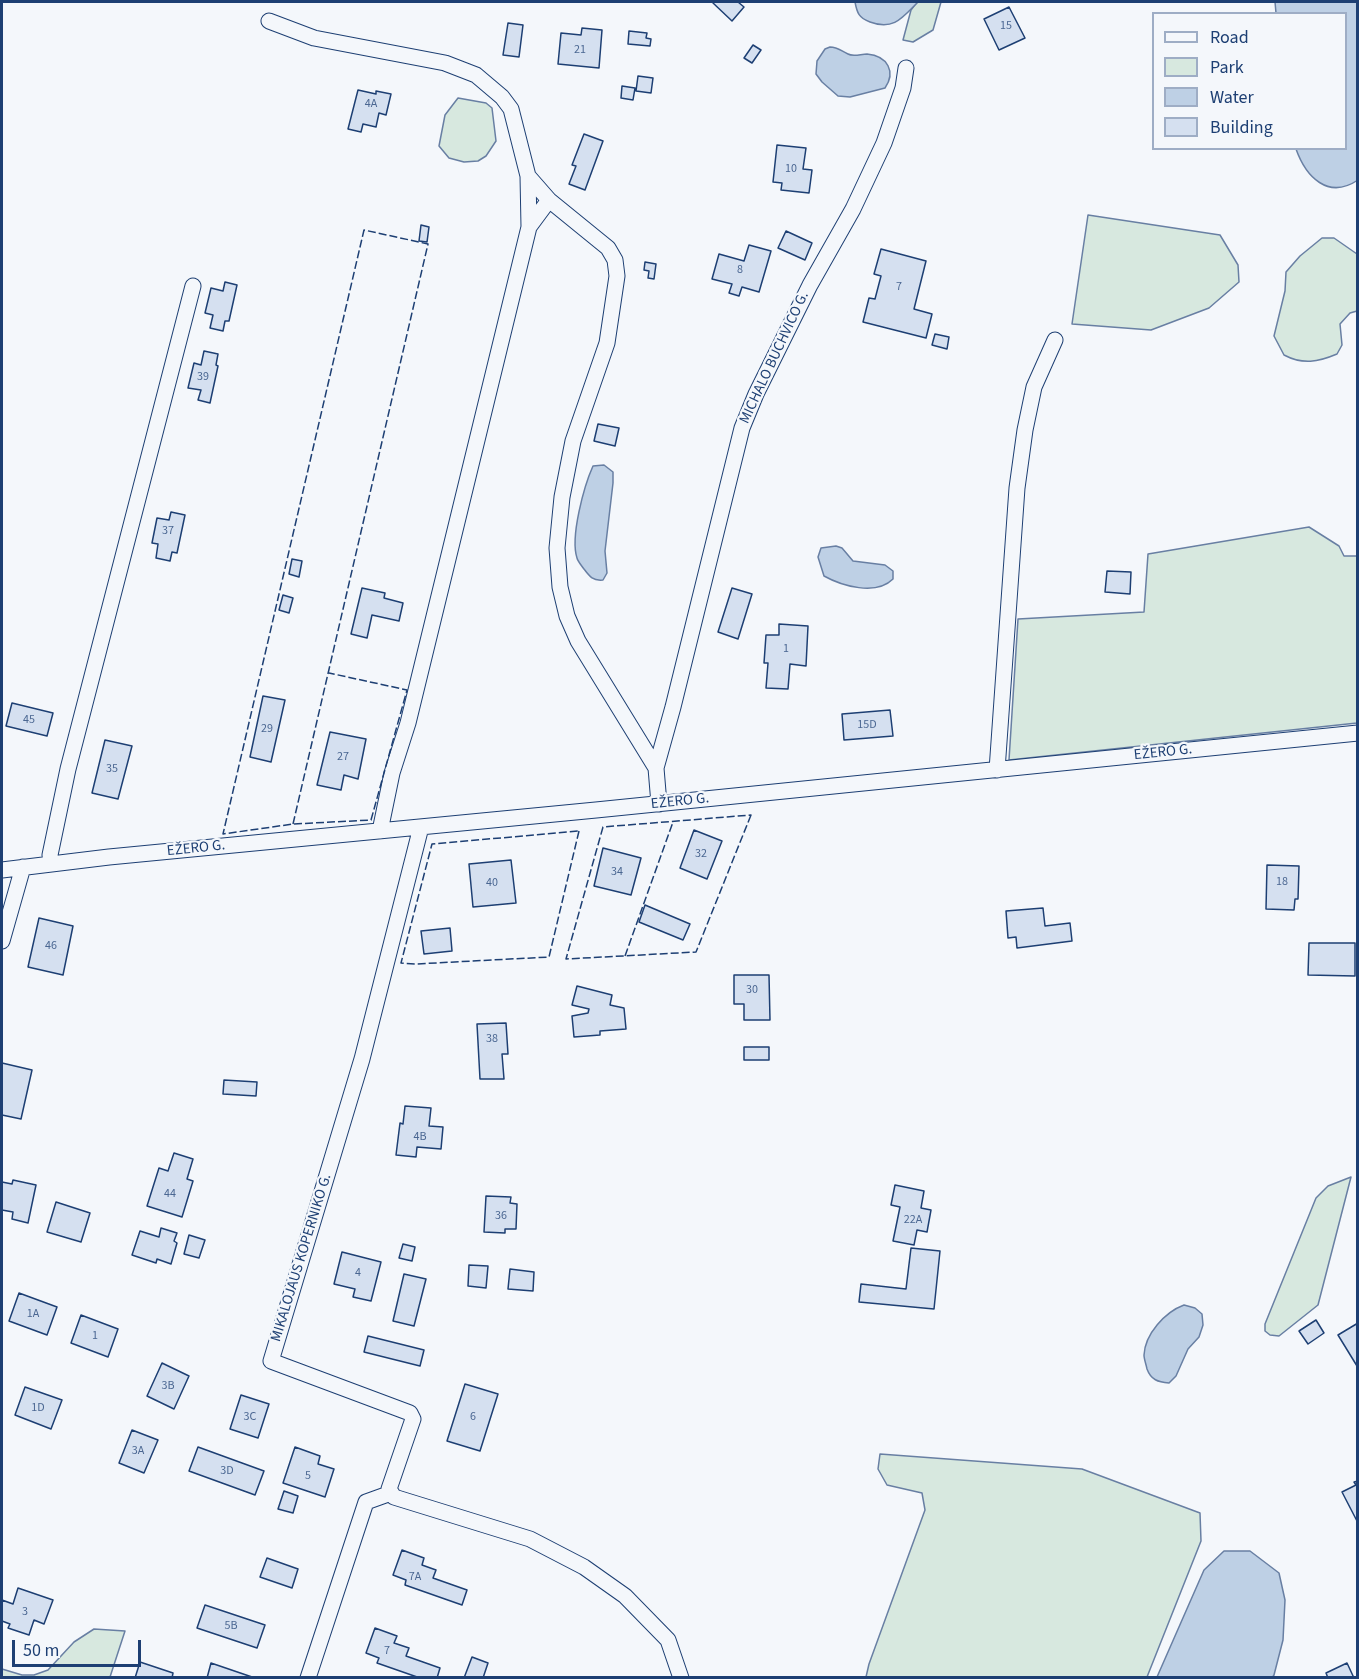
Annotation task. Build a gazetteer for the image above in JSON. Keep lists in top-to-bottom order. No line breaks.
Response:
{"streets":{"street":["MICHALO BUCHVICO G.","EŽERO G.","MIKALOJAUS KOPERNIKO G."]},"crossings":[["MICHALO BUCHVICO G.","EŽERO G."],["EŽERO G.","MIKALOJAUS KOPERNIKO G."]],"house_numbers":["15","21","4A","10","8","7","39","37","1","45","15D","29","27","35","32","34","18","40","46","30","38","4B","44","36","22A","4","1A","1","3B","1D","3C","6","3A","3D","5","7A","3","5B","7"],"legend":["Road","Park","Water","Building"],"scale_bar":"50 m"}
